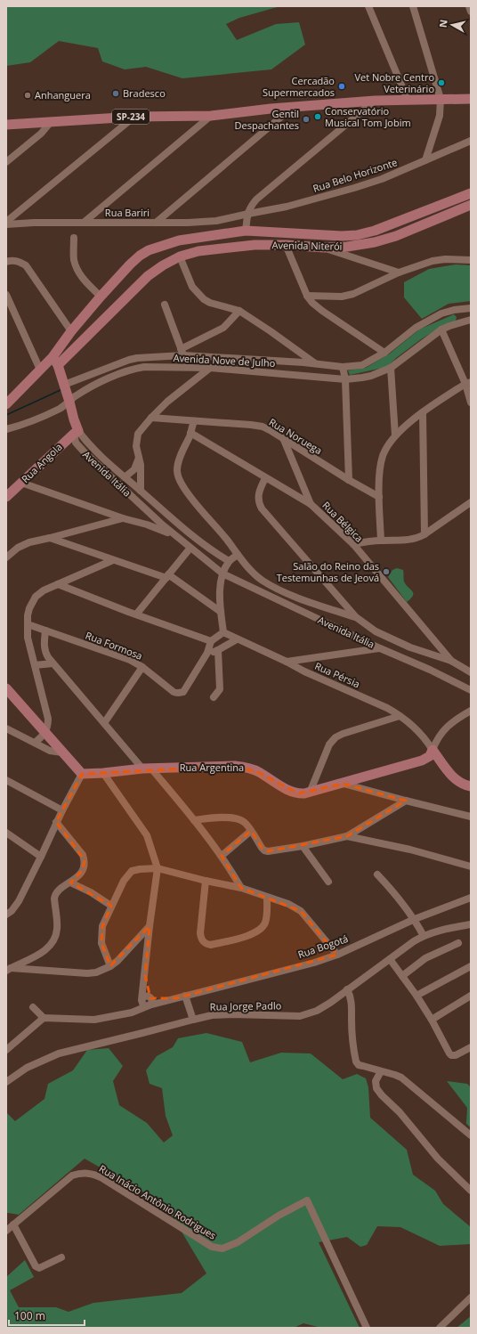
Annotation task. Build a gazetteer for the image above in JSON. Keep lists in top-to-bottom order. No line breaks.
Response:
{"streets":{"main road":["SP-234","Avenida Niterói","Rua Angola","Avenida Itália","Rua Argentina"],"street":["Rua Belo Horizonte","Rua Bariri","Avenida Nove de Julho","Rua Noruega","Rua Bélgica","Rua Formosa","Rua Pérsia","Rua Bogotá","Rua Jorge Padlo","Rua Inácio Antônio Rodrigues"]},"crossings":[["Rua Belo Horizonte","Rua Bariri"],["Avenida Niterói","Avenida Itália"],["Avenida Nove de Julho","Avenida Itália"],["Rua Noruega","Avenida Itália"],["Rua Angola","Avenida Itália"],["Avenida Itália","Rua Bélgica"],["Rua Pérsia","Rua Argentina"]],"places":["Vet Nobre Centro Veterinário","Cercadão Supermercados","Bradesco","Anhanguera","Conservatório Musical Tom Jobim","Gentil Despachantes","Salão do Reino das Testemunhas de Jeová"],"scale_bar":"100 m","north":"left"}
